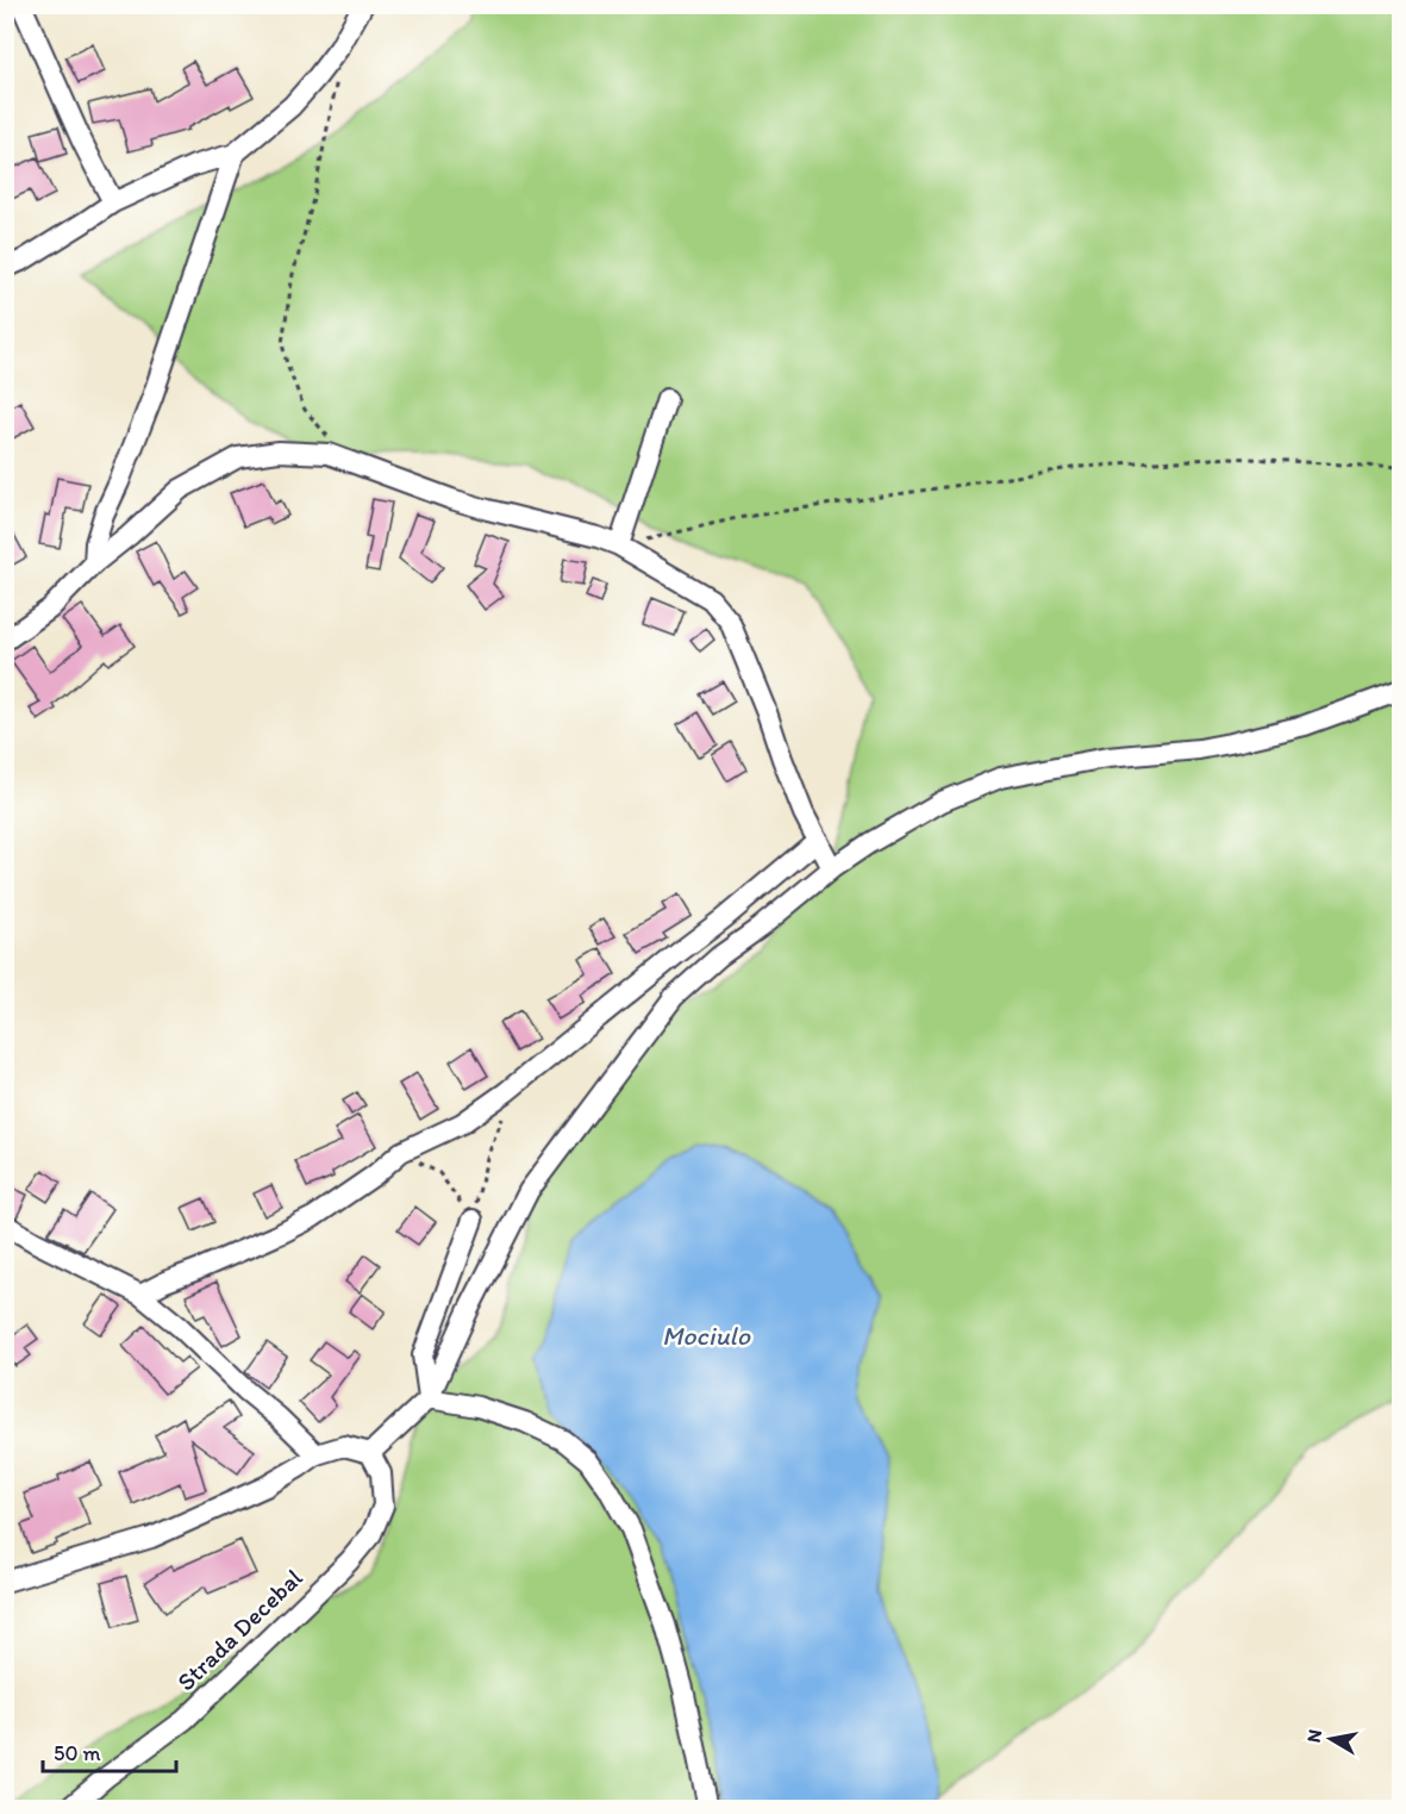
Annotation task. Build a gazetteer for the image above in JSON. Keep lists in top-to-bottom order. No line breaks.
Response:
{"streets":{"street":["Strada Decebal"]},"water":["Mociulo"],"scale_bar":"50 m","north":"left"}
